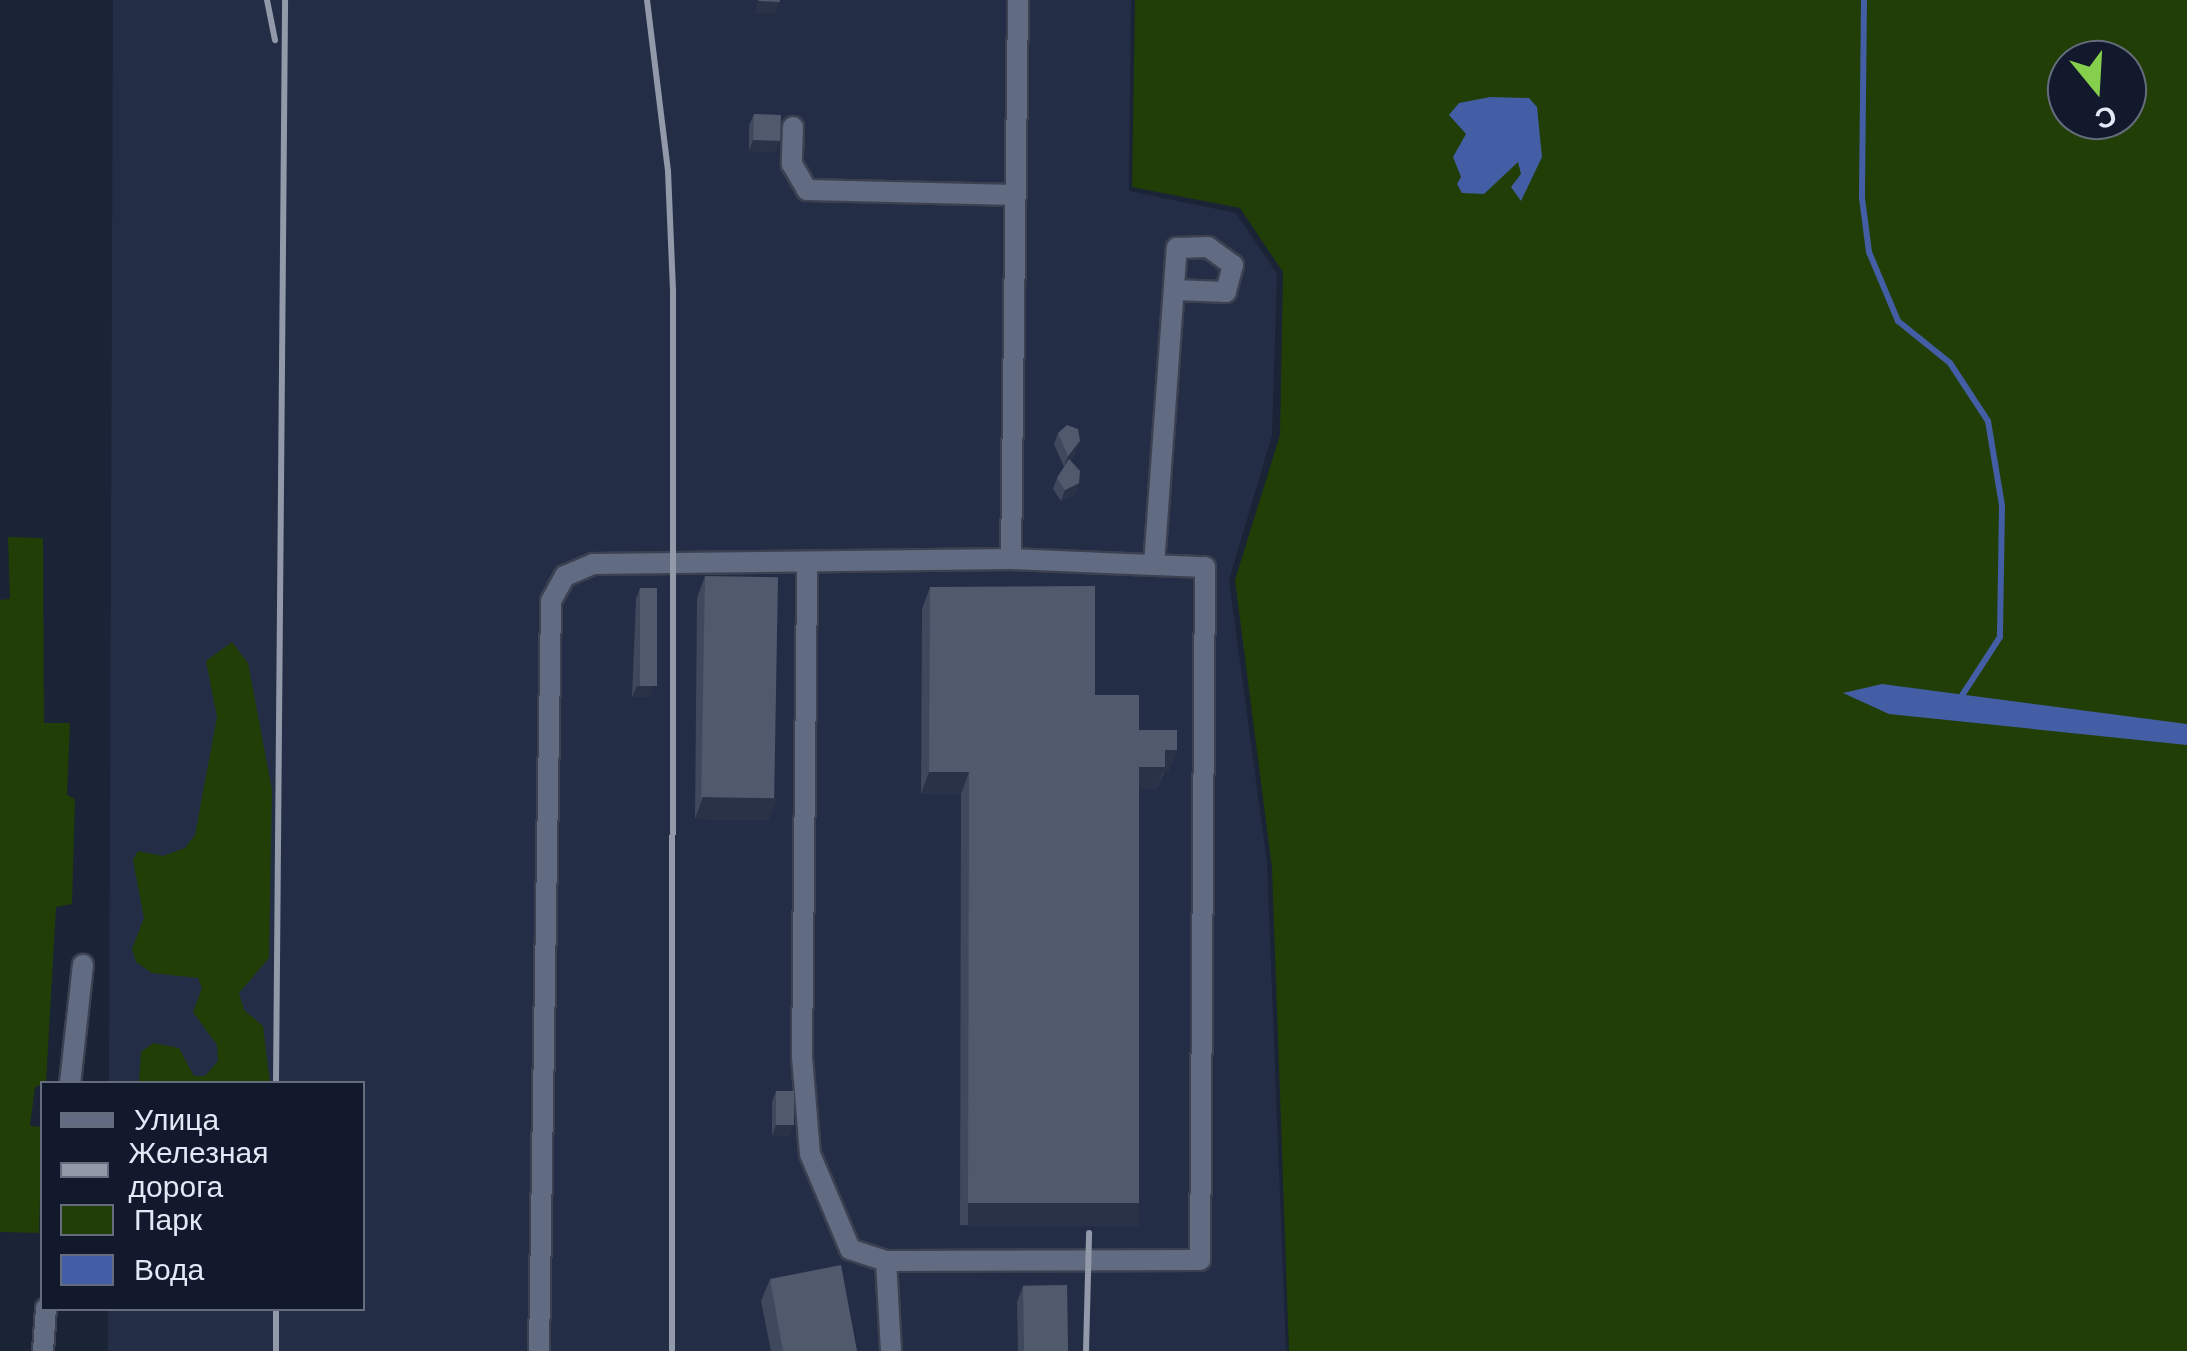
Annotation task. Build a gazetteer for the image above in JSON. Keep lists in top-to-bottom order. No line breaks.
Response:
{"legend":["Улица","Железная дорога","Парк","Вода"],"north":"bottom"}
